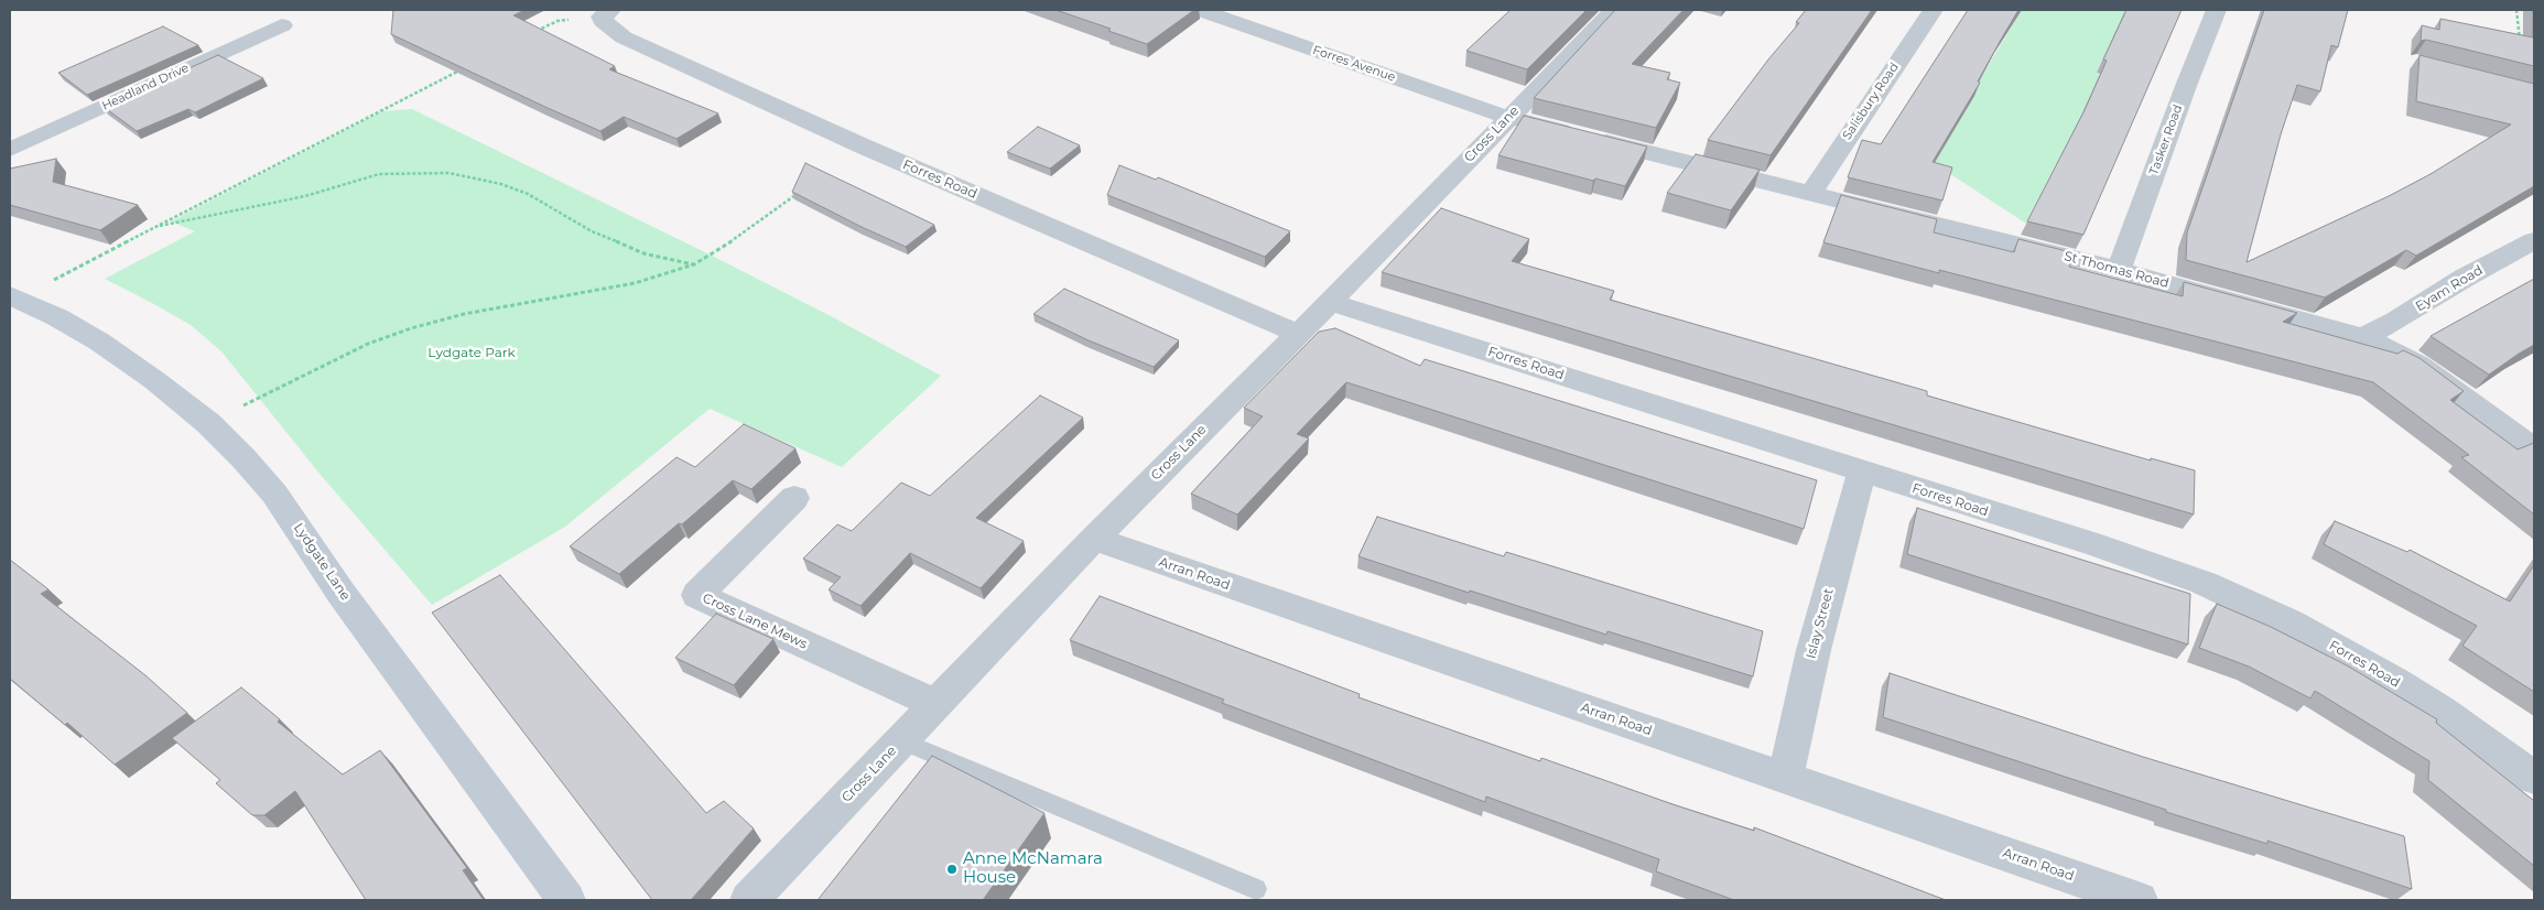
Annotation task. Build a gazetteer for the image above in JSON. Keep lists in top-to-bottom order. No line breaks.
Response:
{"streets":{"street":["Forres Avenue","Headland Drive","Salisbury Road","Cross Lane","Tasker Road","Forres Road","St Thomas Road","Eyam Road","Lydgate Lane","Arran Road","Cross Lane Mews","Islay Street"]},"crossings":[["Forres Avenue","Cross Lane"],["Forres Avenue","St Thomas Road"],["Salisbury Road","St Thomas Road"],["Cross Lane","Forres Road"],["Cross Lane","St Thomas Road"],["Cross Lane","Arran Road"],["Cross Lane","Cross Lane Mews"],["Tasker Road","St Thomas Road"],["Forres Road","Islay Street"],["St Thomas Road","Eyam Road"],["Arran Road","Islay Street"]],"parks":["Lydgate Park"],"places":["Anne McNamara House"]}
